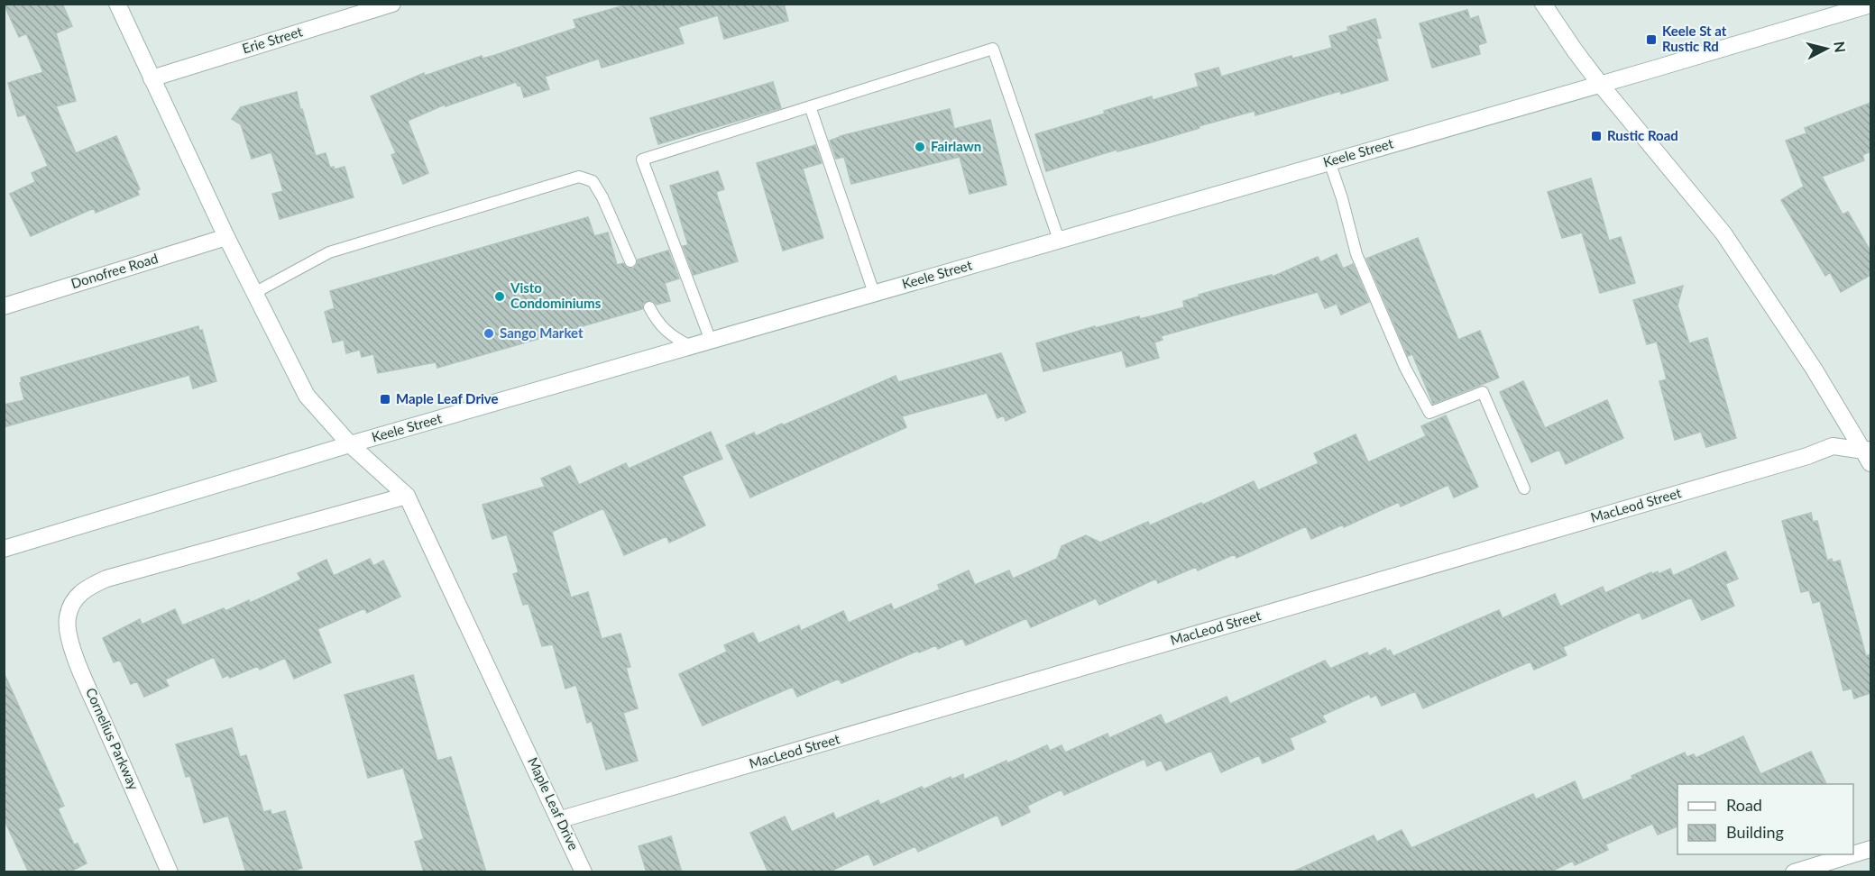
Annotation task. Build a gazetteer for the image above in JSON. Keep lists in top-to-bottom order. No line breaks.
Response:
{"streets":{"street":["Erie Street","Keele Street","Donofree Road","MacLeod Street","Cornelius Parkway","Maple Leaf Drive"]},"crossings":[["Erie Street","Maple Leaf Drive"],["Keele Street","Maple Leaf Drive"],["Donofree Road","Maple Leaf Drive"],["MacLeod Street","Maple Leaf Drive"],["Cornelius Parkway","Maple Leaf Drive"]],"places":{"transit":["Keele St at Rustic Rd","Rustic Road","Maple Leaf Drive"],"other":["Fairlawn","Visto Condominiums","Sango Market"]},"legend":["Road","Building"],"north":"right"}
